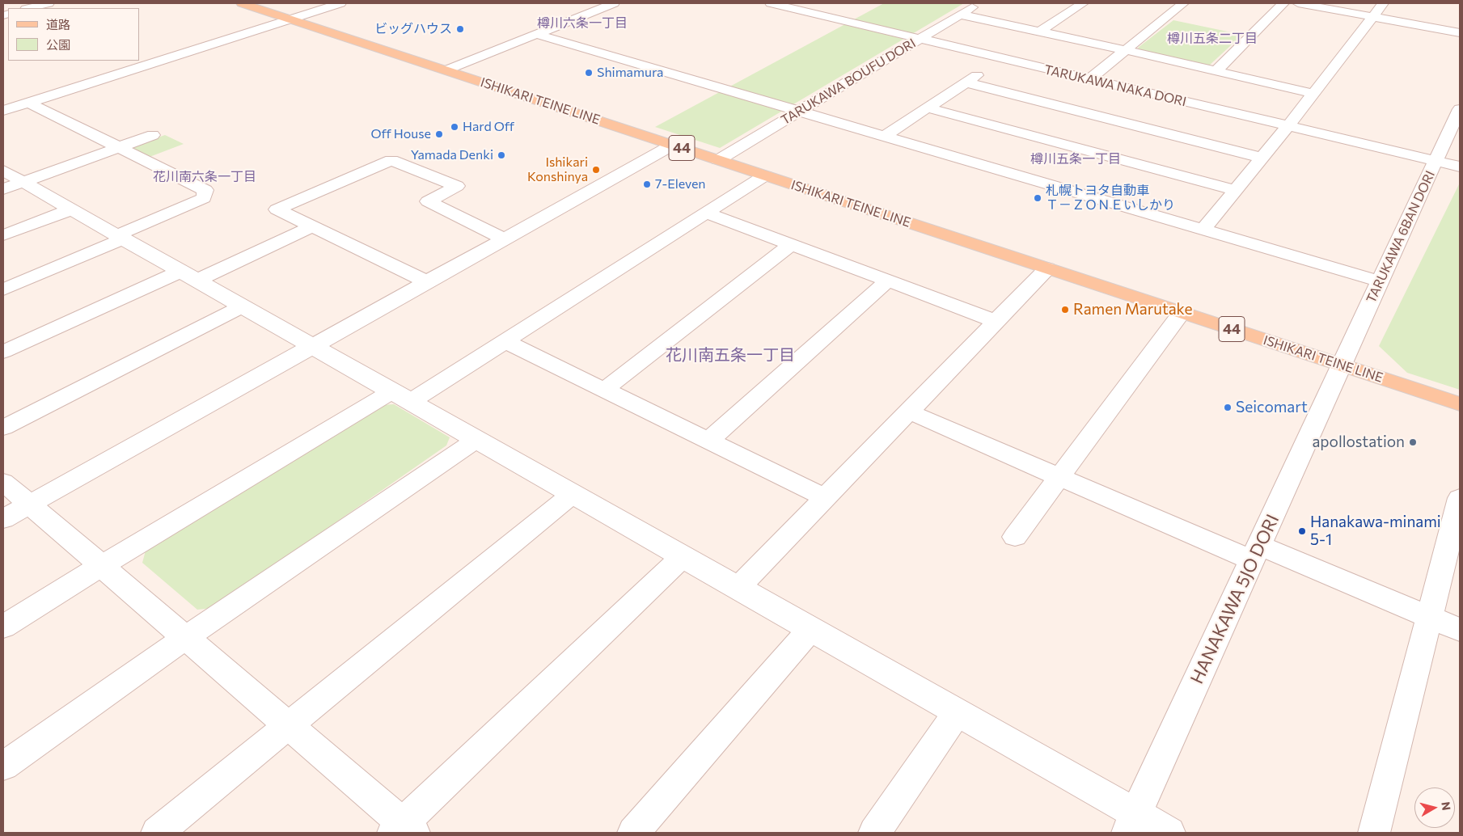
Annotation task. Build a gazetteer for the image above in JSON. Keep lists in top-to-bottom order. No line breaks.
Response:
{"streets":{"main road":["ISHIKARI TEINE LINE","44"],"street":["TARUKAWA BOUFU DORI","TARUKAWA NAKA DORI","TARUKAWA 6BAN DORI","HANAKAWA 5JO DORI"]},"crossings":[["TARUKAWA BOUFU DORI","TARUKAWA NAKA DORI"],["TARUKAWA BOUFU DORI","ISHIKARI TEINE LINE"],["TARUKAWA NAKA DORI","TARUKAWA 6BAN DORI"],["ISHIKARI TEINE LINE","TARUKAWA 6BAN DORI"],["ISHIKARI TEINE LINE","HANAKAWA 5JO DORI"],["TARUKAWA 6BAN DORI","HANAKAWA 5JO DORI"]],"districts":["樽川六条一丁目","樽川五条二丁目","樽川五条一丁目","花川南六条一丁目","花川南五条一丁目"],"places":["ビッグハウス","Shimamura","Hard Off","Off House","Yamada Denki","Ishikari Konshinya","7-Eleven","札幌トヨタ自動車 Ｔ－ＺＯＮＥいしかり","Ramen Marutake","Seicomart","apollostation","Hanakawa-minami 5-1"],"legend":["道路","公園"],"north":"right"}
